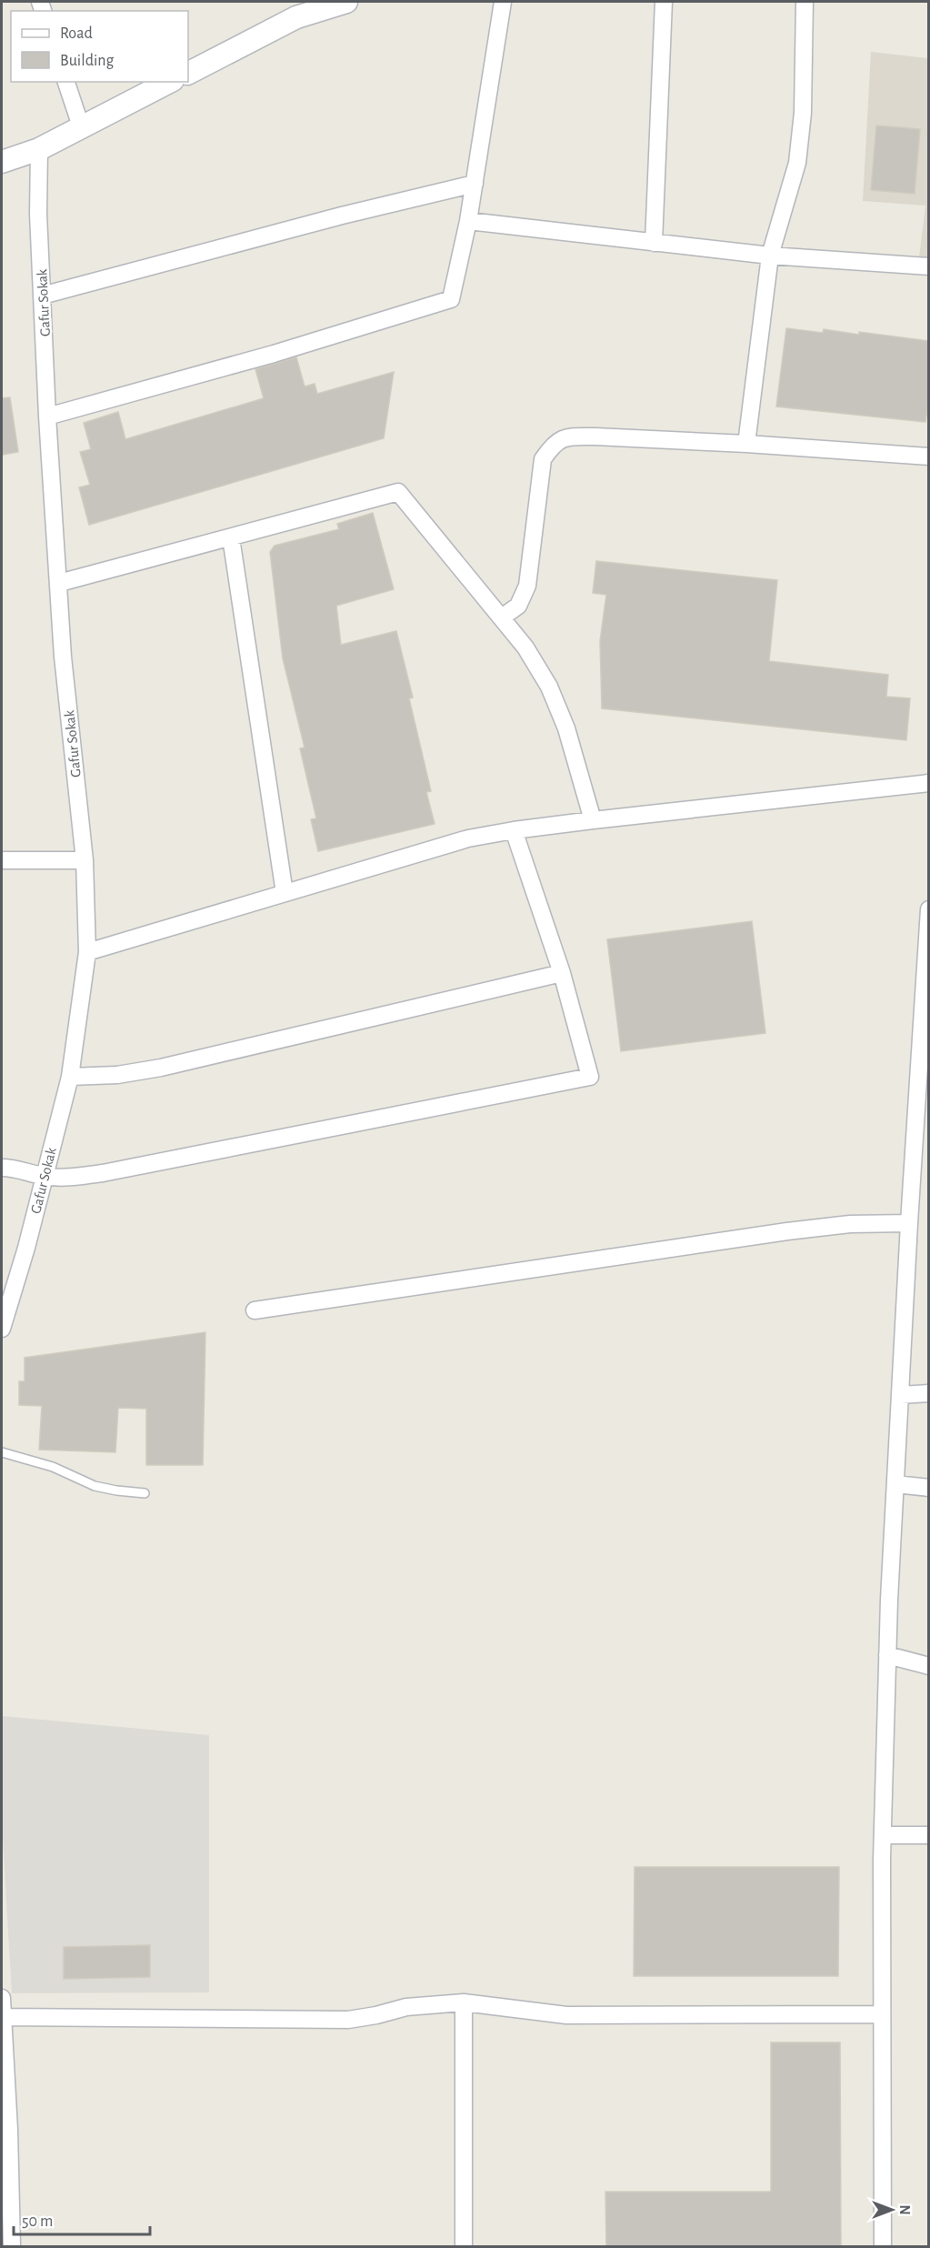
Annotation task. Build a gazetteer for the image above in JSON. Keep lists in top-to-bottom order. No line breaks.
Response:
{"streets":{"street":["Gafur Sokak"]},"legend":["Road","Building"],"scale_bar":"50 m","north":"right"}
